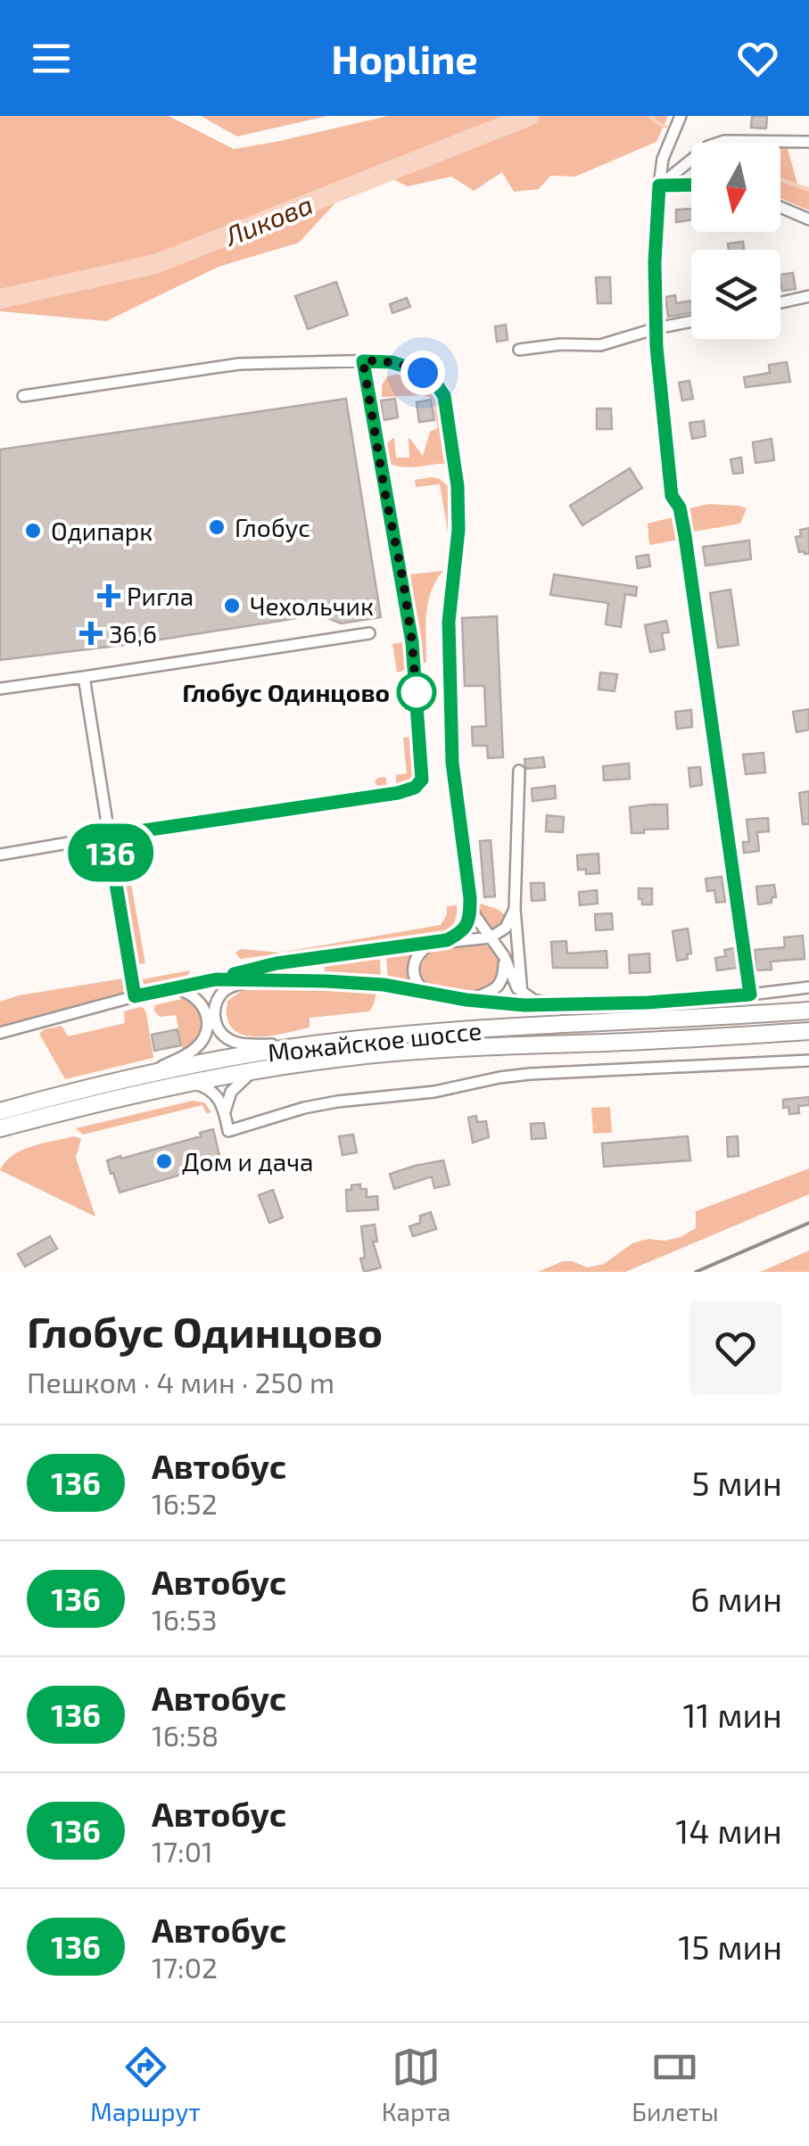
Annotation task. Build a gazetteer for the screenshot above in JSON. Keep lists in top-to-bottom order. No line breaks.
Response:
{"streets":{"main road":["Можайское шоссе"]},"water":["Ликова"],"places":{"other":["Глобус","Одипарк","Чехольчик","Глобус Одинцово","Дом и дача"],"health":["Ригла","36,6"]},"lines":["bus line 136"],"north":"bottom","page":{"header":"Hopline","on_map":"136","heading":["Глобус Одинцово","Пешком · 4 мин · 250 m"],"list":[{"mark":"136","name":"Автобус","note":"16:52","value":"5 мин"},{"mark":"136","name":"Автобус","note":"16:53","value":"6 мин"},{"mark":"136","name":"Автобус","note":"16:58","value":"11 мин"},{"mark":"136","name":"Автобус","note":"17:01","value":"14 мин"},{"mark":"136","name":"Автобус","note":"17:02","value":"15 мин"}],"tabs":["Маршрут","Карта","Билеты"]}}
